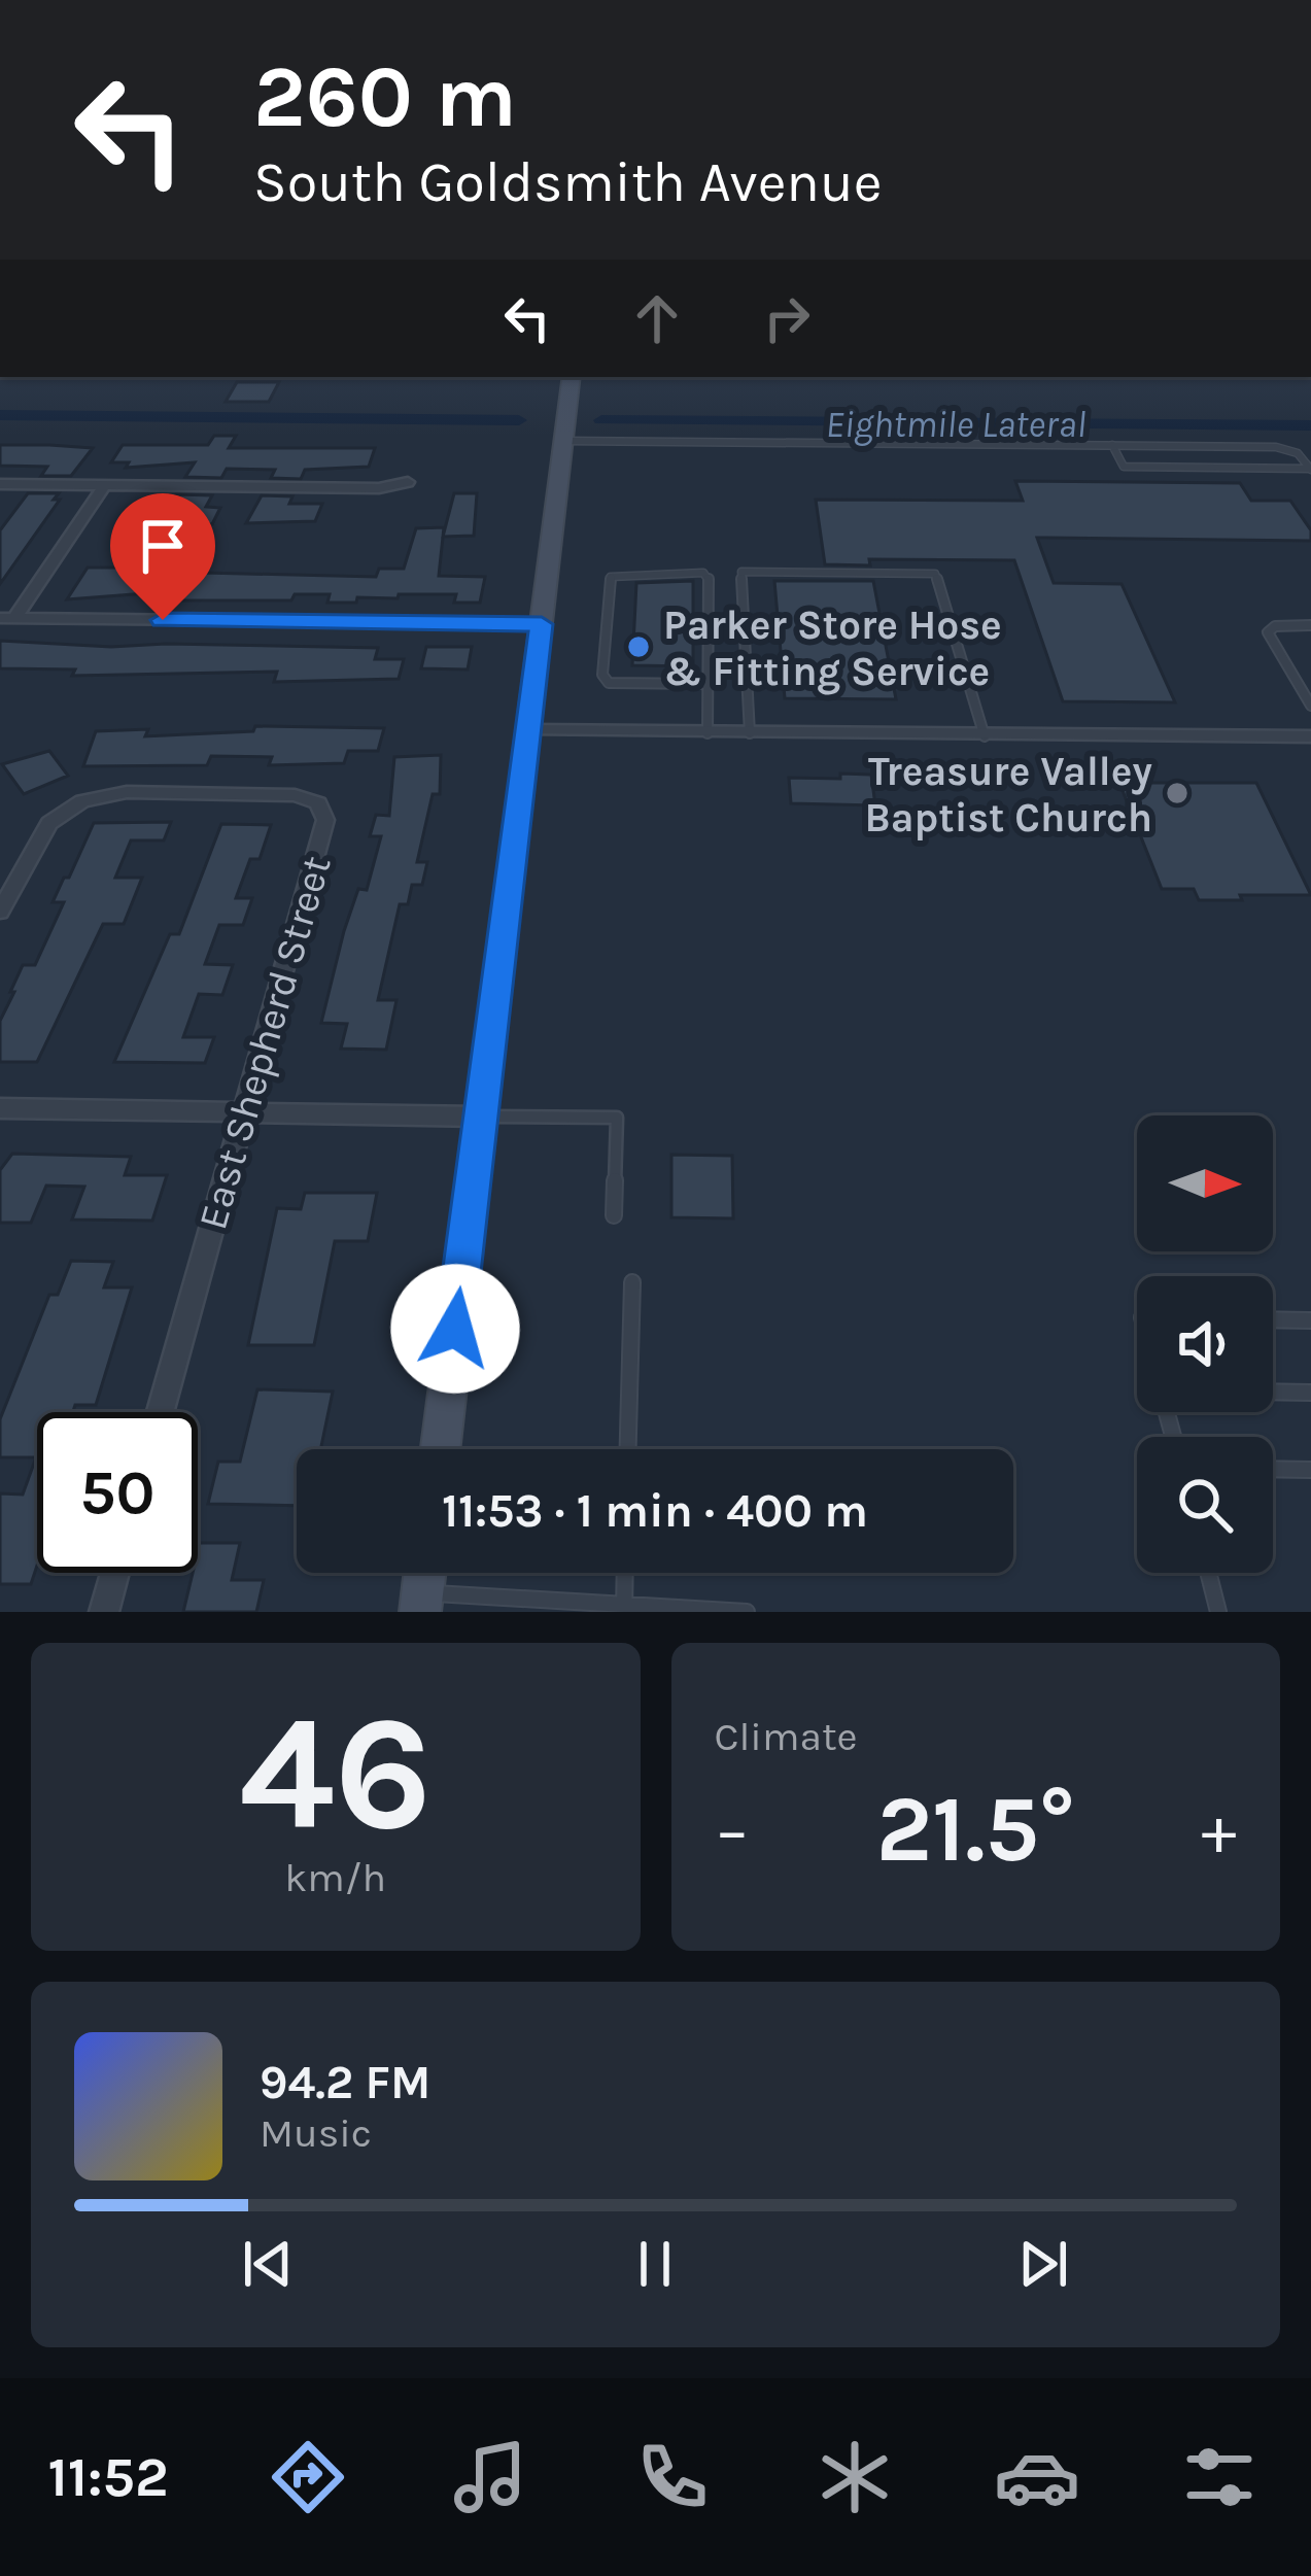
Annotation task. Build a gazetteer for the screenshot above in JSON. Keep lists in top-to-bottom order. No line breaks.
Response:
{"streets":{"street":["East Shepherd Street"]},"water":["Eightmile Lateral"],"places":["Parker Store Hose & Fitting Service","Treasure Valley Baptist Church"],"north":"right","page":{"turn":["260 m","South Goldsmith Avenue"],"limit":"50","trip":"11:53 · 1 min · 400 m","tile":[["46","km/h"],"Climate"],"heat":["−","21.5°","+"],"song":["94.2 FM","Music"],"tabs":"11:52"}}
